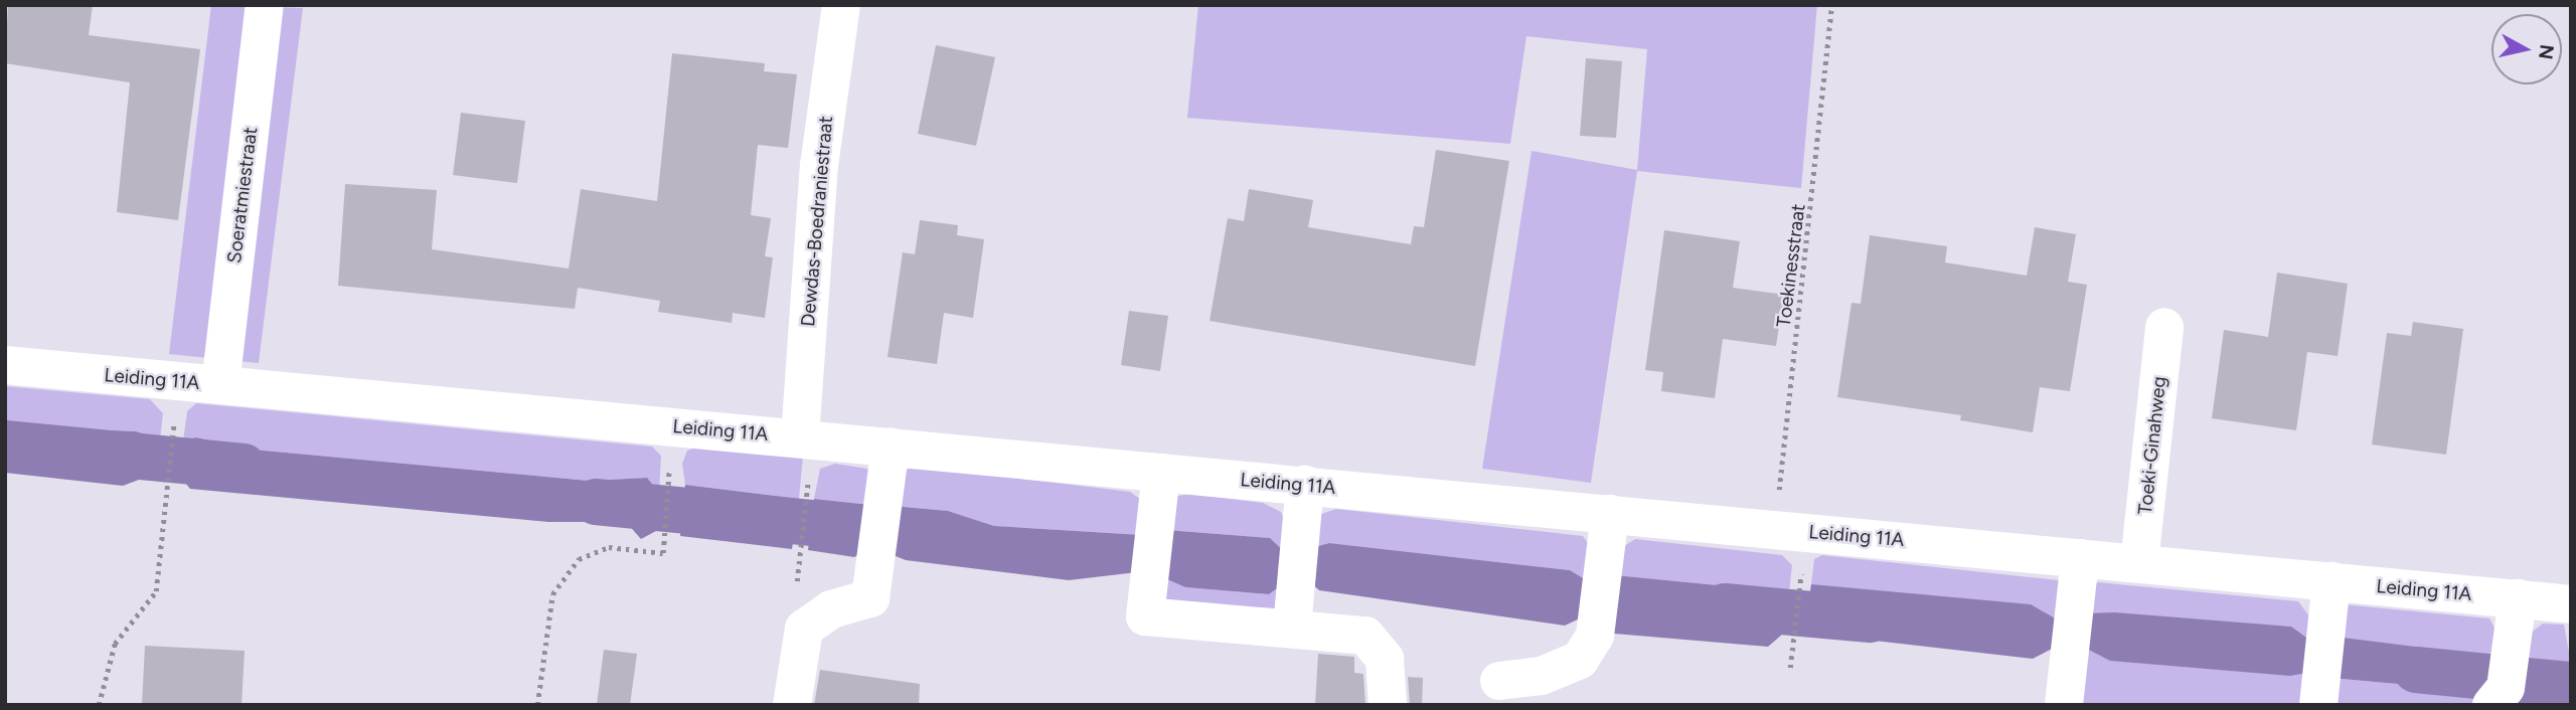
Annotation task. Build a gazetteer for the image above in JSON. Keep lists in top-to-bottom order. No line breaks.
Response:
{"streets":{"street":["Soeratmiestraat","Dewdas-Boedraniestraat","Leiding 11A","Toeki-Ginahweg"],"path":["Toekinesstraat"]},"crossings":[["Soeratmiestraat","Leiding 11A"],["Dewdas-Boedraniestraat","Leiding 11A"],["Toekinesstraat","Leiding 11A"],["Leiding 11A","Toeki-Ginahweg"]],"north":"right"}
